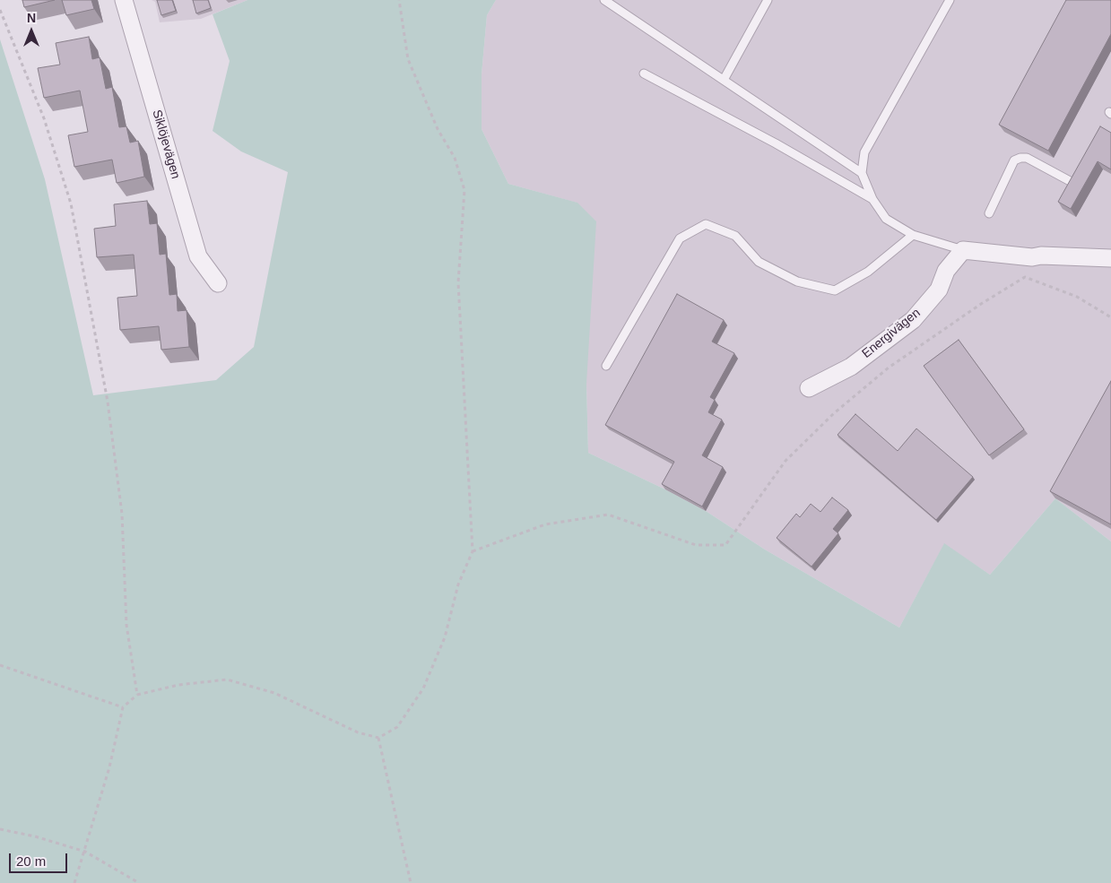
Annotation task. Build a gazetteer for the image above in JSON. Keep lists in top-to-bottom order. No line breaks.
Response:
{"streets":{"street":["Siklöjevägen","Energivägen"]},"scale_bar":"20 m","north":"top"}
